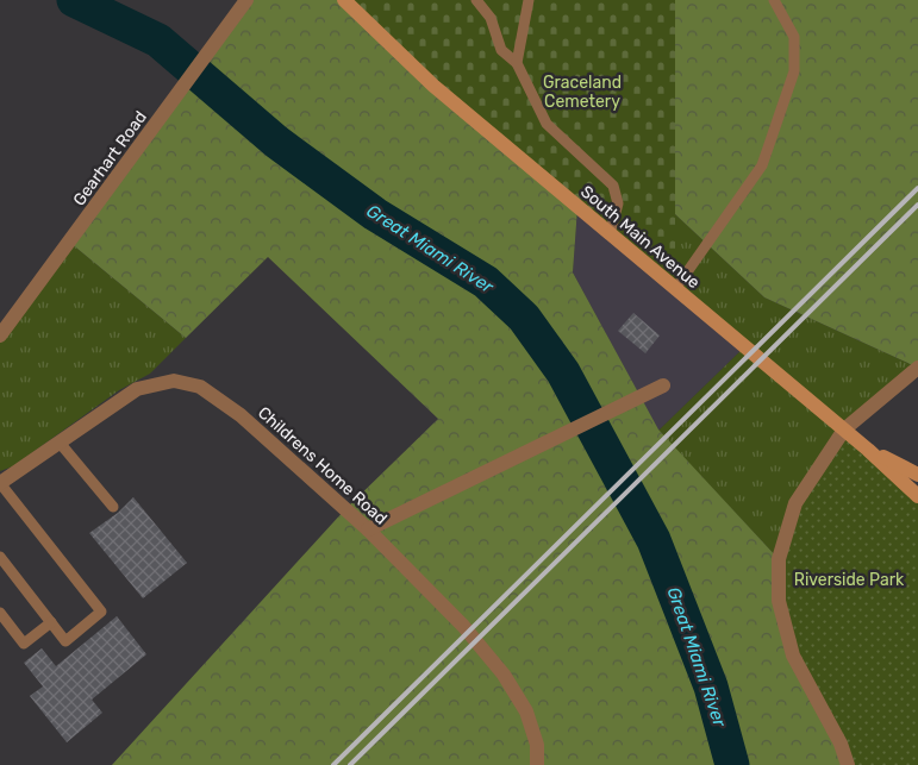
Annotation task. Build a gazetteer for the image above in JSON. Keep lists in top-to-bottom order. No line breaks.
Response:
{"streets":{"main road":["South Main Avenue"],"street":["Gearhart Road","Childrens Home Road"]},"water":["Great Miami River"],"parks":["Graceland Cemetery","Riverside Park"]}
